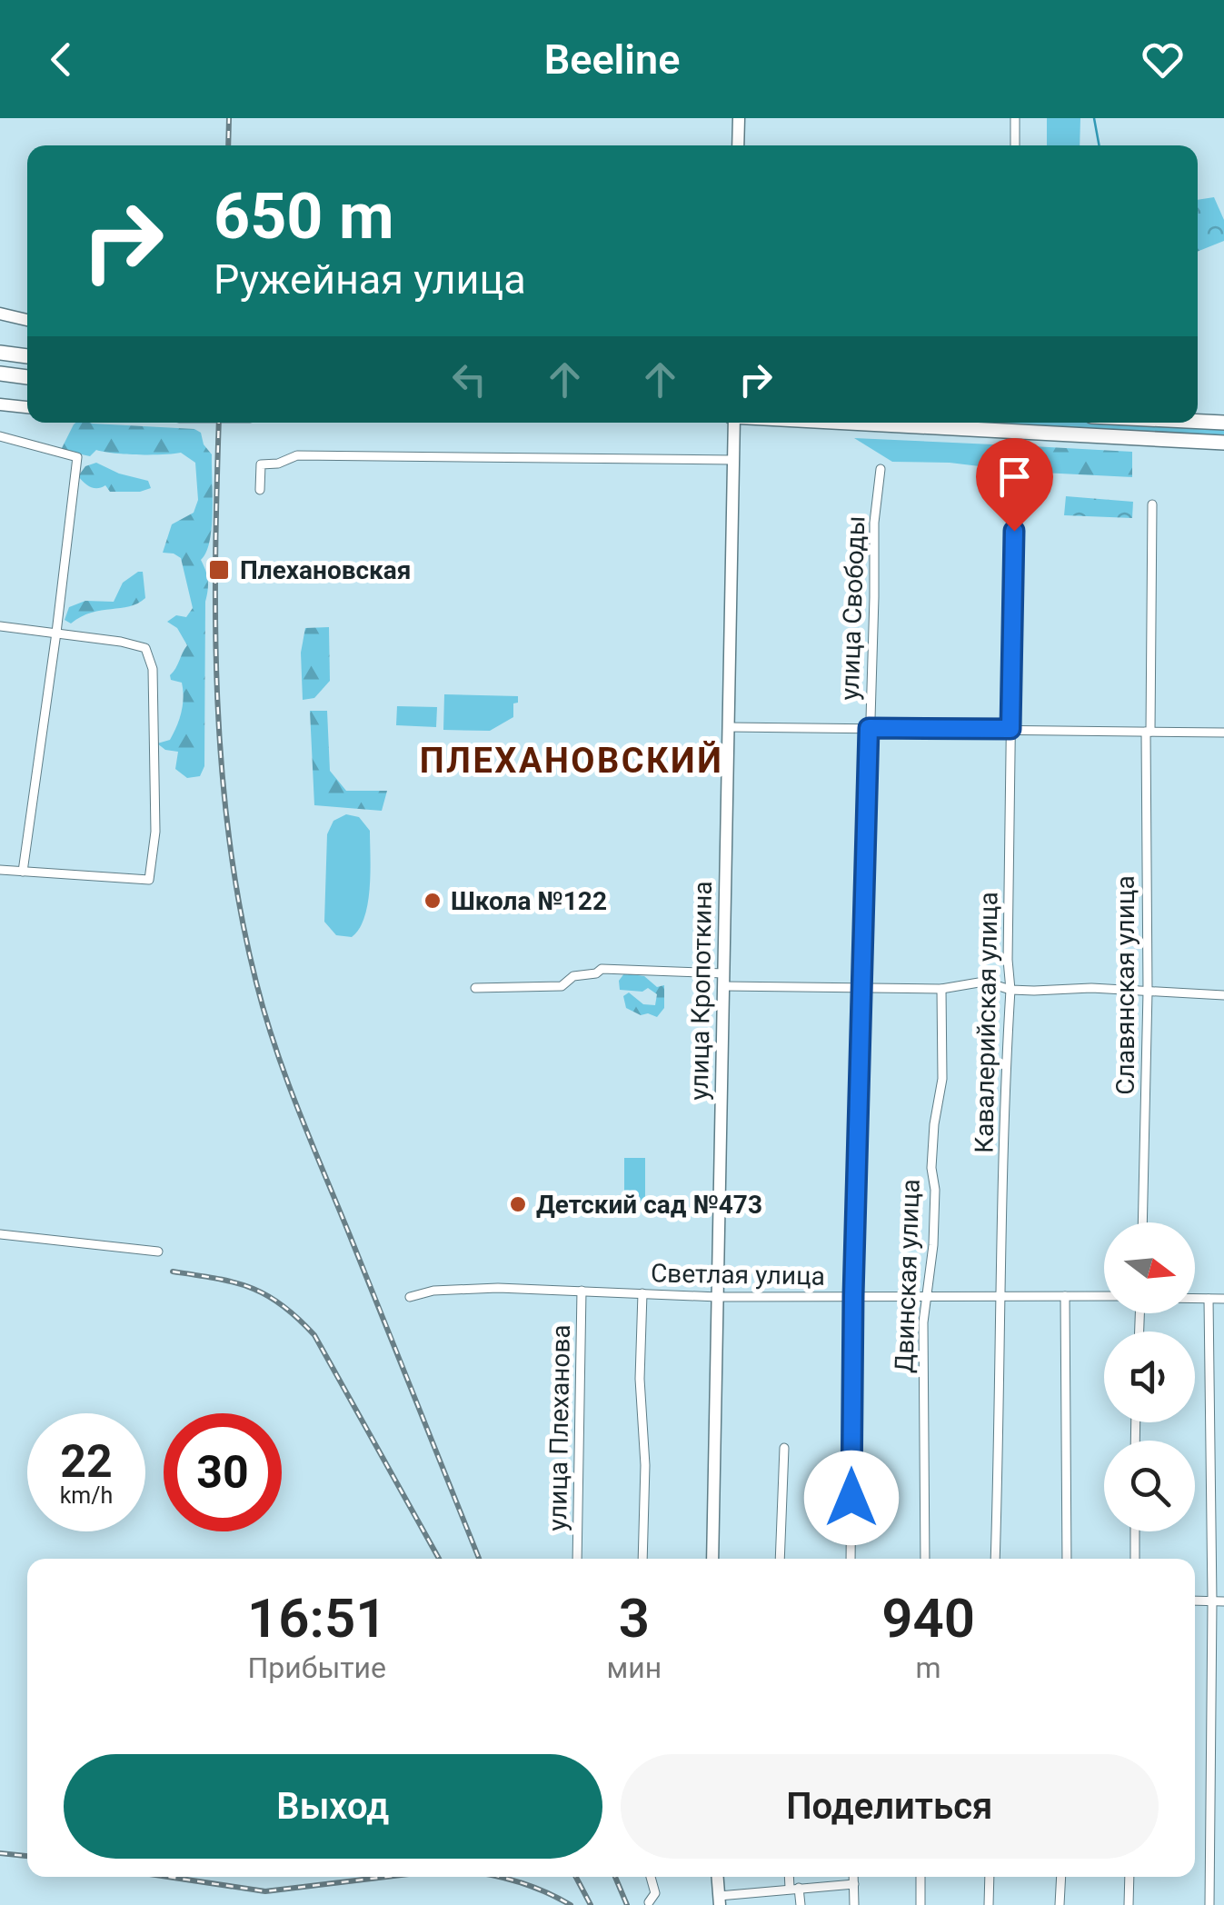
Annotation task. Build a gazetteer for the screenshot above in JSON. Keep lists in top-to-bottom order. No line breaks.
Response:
{"streets":{"main road":["улица Кропоткина"],"street":["улица Свободы","Славянская улица","Кавалерийская улица","Светлая улица","Двинская улица","улица Плеханова"]},"crossings":[["улица Свободы","Светлая улица"],["улица Кропоткина","Светлая улица"],["Кавалерийская улица","Светлая улица"],["Светлая улица","Двинская улица"],["Светлая улица","улица Плеханова"]],"districts":["ПЛЕХАНОВСКИЙ"],"places":{"transit":["Плехановская"],"other":["Школа №122","Детский сад №473"]},"north":"right","page":{"header":"Beeline","turn":["650 m","Ружейная улица"],"speed":"22 km/h","limit":"30","eta":["16:51","Прибытие","3","мин","940","m"],"buttons":["Выход","Поделиться"]}}
